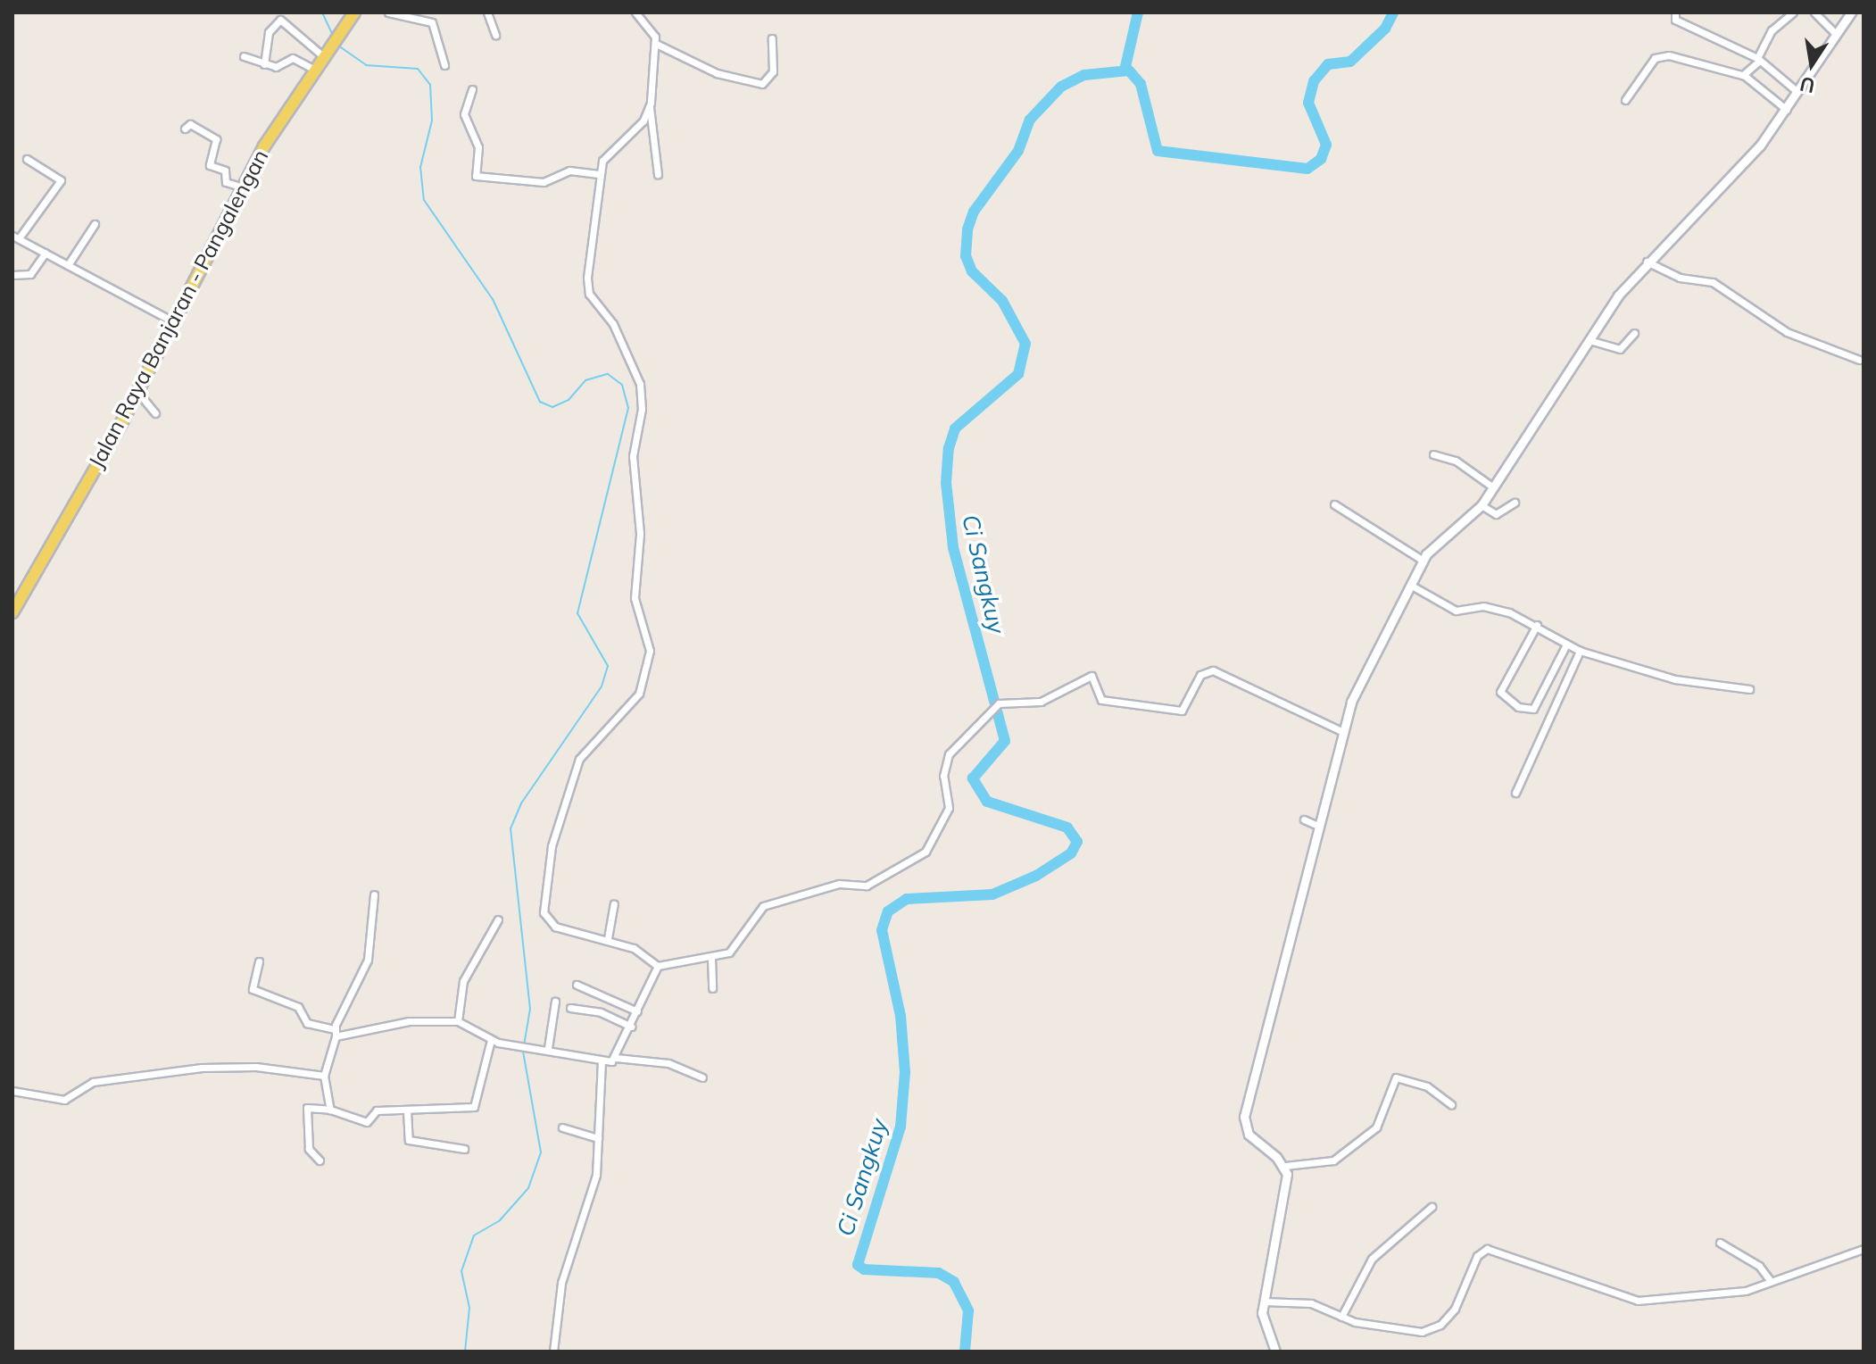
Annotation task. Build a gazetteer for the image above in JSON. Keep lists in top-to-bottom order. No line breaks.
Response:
{"streets":{"main road":["Jalan Raya Banjaran - Pangalengan"]},"water":["Ci Sangkuy"],"north":"bottom"}
